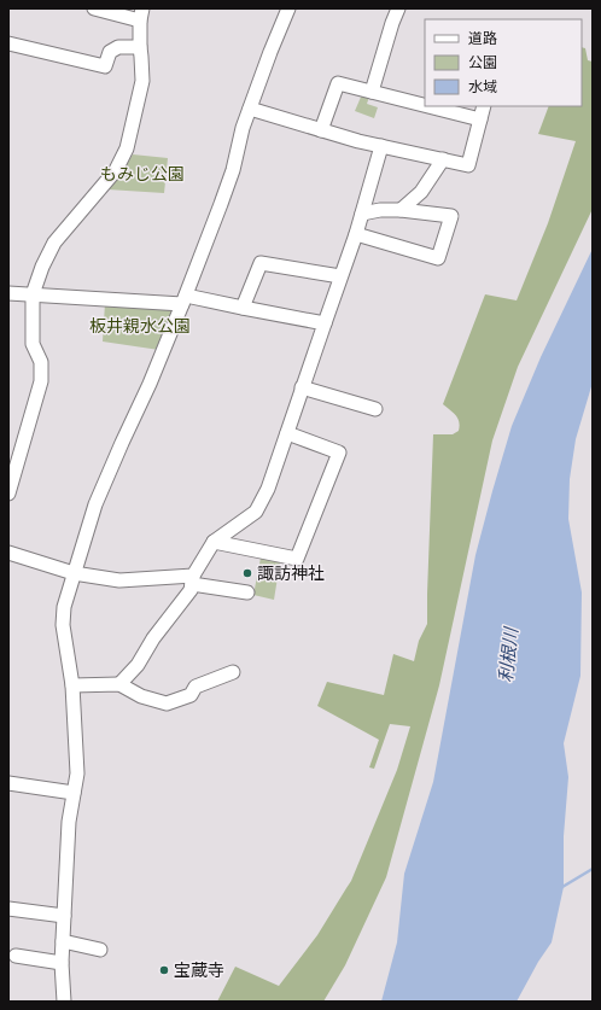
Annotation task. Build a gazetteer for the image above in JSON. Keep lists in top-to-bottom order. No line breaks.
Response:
{"water":["利根川"],"parks":["もみじ公園","板井親水公園"],"places":["諏訪神社","宝蔵寺"],"legend":["道路","公園","水域"]}
